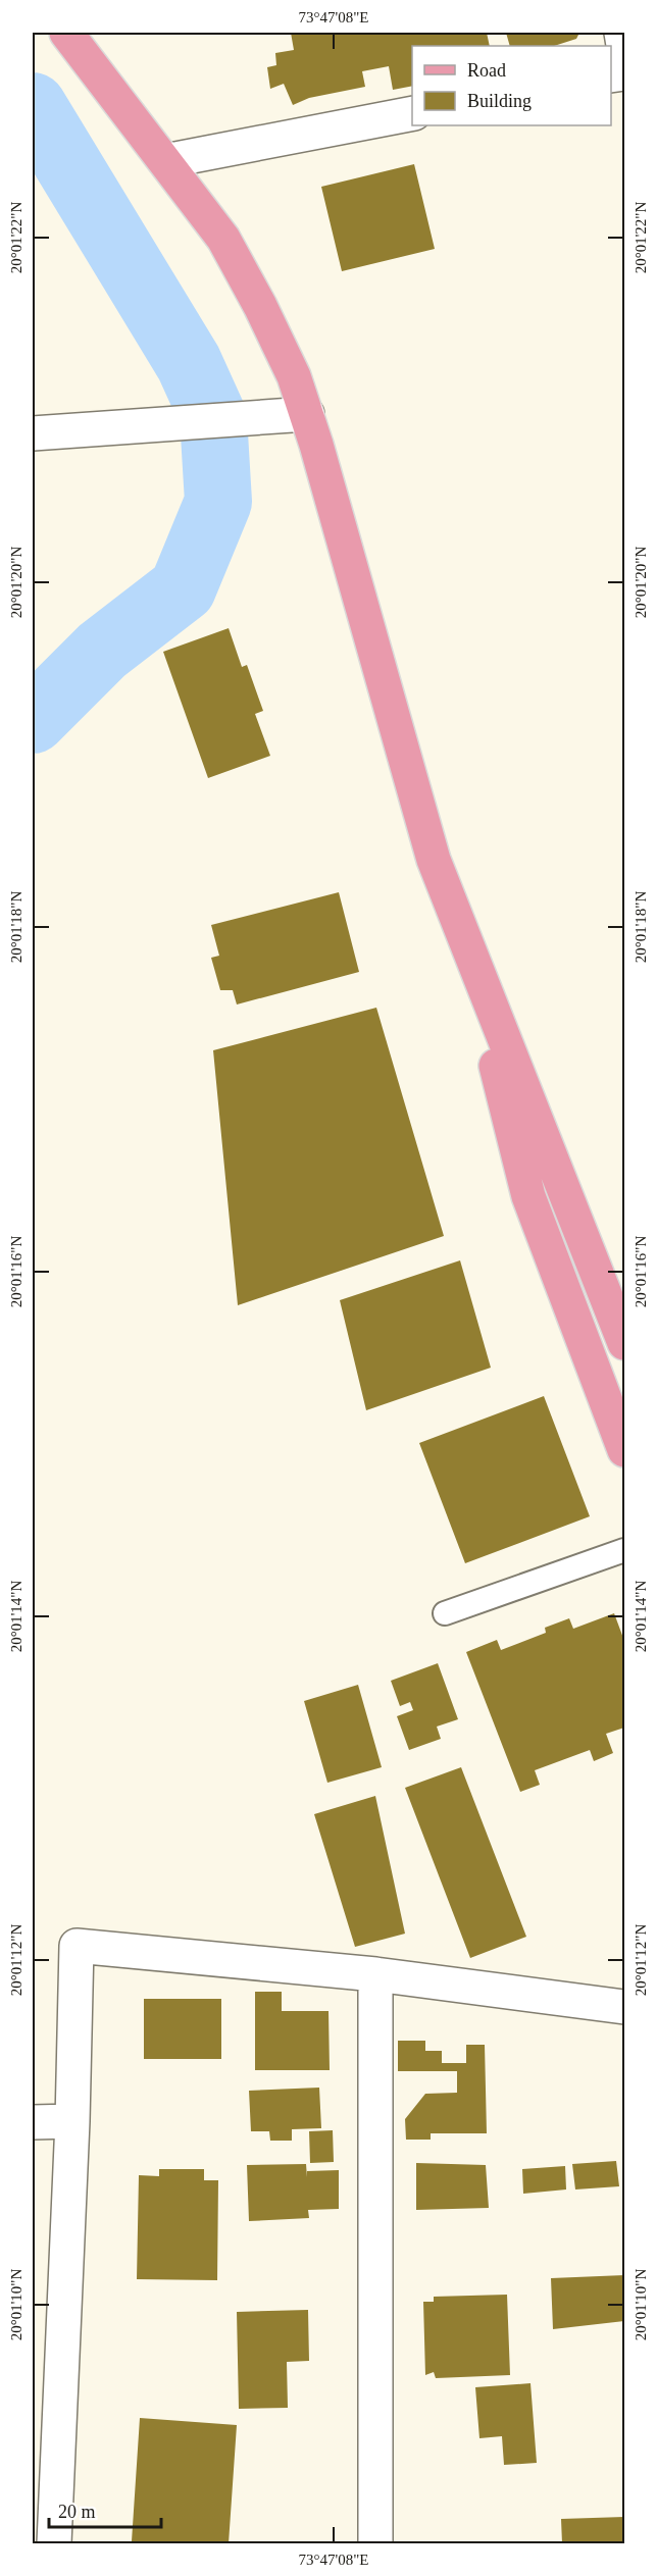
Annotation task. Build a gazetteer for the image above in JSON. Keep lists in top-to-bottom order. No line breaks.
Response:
{"legend":["Road","Building"],"scale_bar":"20 m","coordinates":["73°47'08\"E","20°01'22\"N","20°01'20\"N","20°01'18\"N","20°01'16\"N","20°01'14\"N","20°01'12\"N","20°01'10\"N"]}
